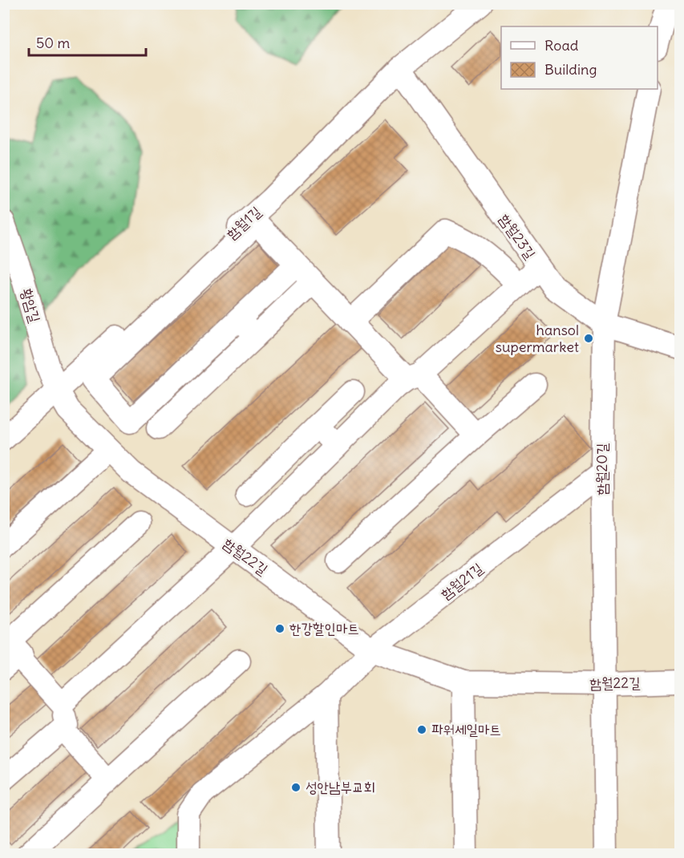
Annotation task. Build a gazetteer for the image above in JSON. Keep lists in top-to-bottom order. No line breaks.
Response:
{"streets":{"street":["함월1길","함월23길","황암길","함월20길","함월22길","함월21길"]},"crossings":[["함월1길","함월23길"],["함월1길","황암길"],["함월1길","함월22길"],["함월23길","함월20길"],["황암길","함월22길"],["함월20길","함월22길"],["함월20길","함월21길"],["함월22길","함월21길"]],"places":["hansol supermarket","한강할인마트","파워세일마트","성안남부교회"],"legend":["Road","Building"],"scale_bar":"50 m"}
